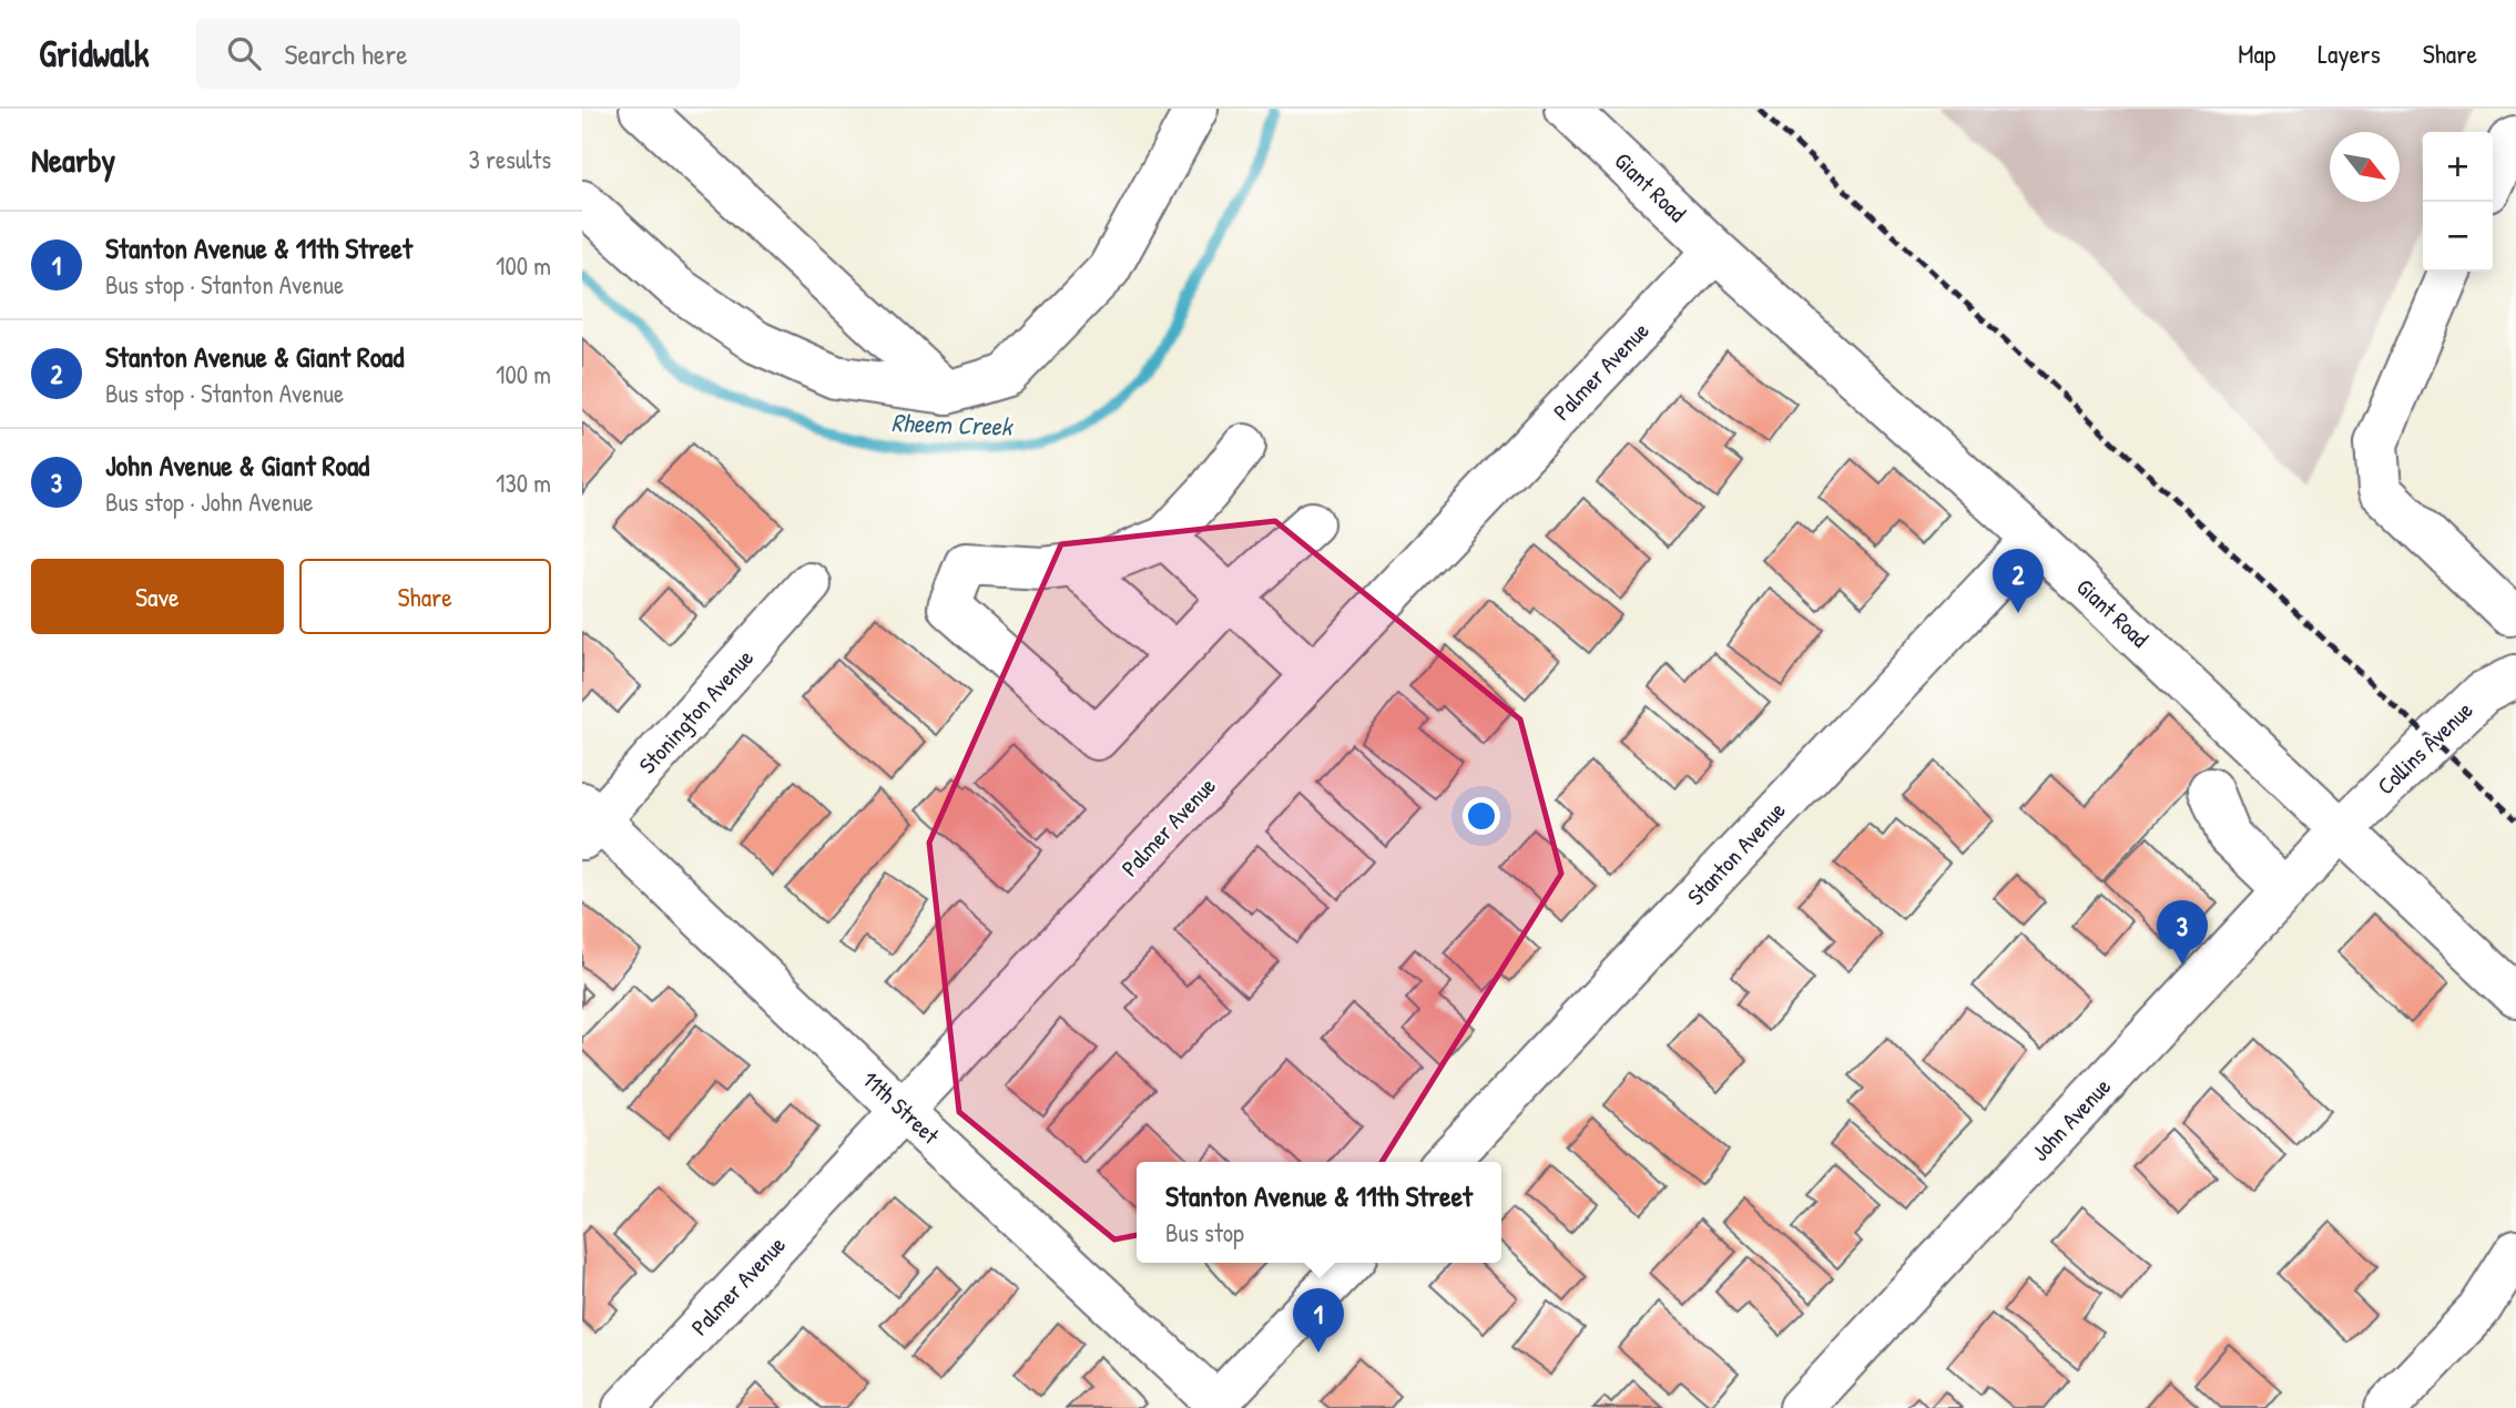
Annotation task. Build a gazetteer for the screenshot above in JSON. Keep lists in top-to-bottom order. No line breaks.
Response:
{"streets":{"street":["Giant Road","Palmer Avenue","Stonington Avenue","Collins Avenue","Stanton Avenue","11th Street","John Avenue"]},"crossings":[["Giant Road","Palmer Avenue"],["Giant Road","Collins Avenue"],["Giant Road","Stanton Avenue"],["Giant Road","John Avenue"],["Palmer Avenue","11th Street"],["Stonington Avenue","11th Street"],["Collins Avenue","John Avenue"]],"water":["Rheem Creek"],"north":"bottom right","page":{"header":"Gridwalk","search":"Search here","nav":["Map","Layers","Share"],"heading":["Nearby","3 results"],"map_buttons":["+","−"],"list":[{"mark":"1","name":"Stanton Avenue & 11th Street","note":"Bus stop · Stanton Avenue","value":"100 m"},{"mark":"2","name":"Stanton Avenue & Giant Road","note":"Bus stop · Stanton Avenue","value":"100 m"},{"mark":"3","name":"John Avenue & Giant Road","note":"Bus stop · John Avenue","value":"130 m"}],"buttons":["Save","Share"],"pins":["2","3","1"],"popup":["Stanton Avenue & 11th Street","Bus stop"]}}
